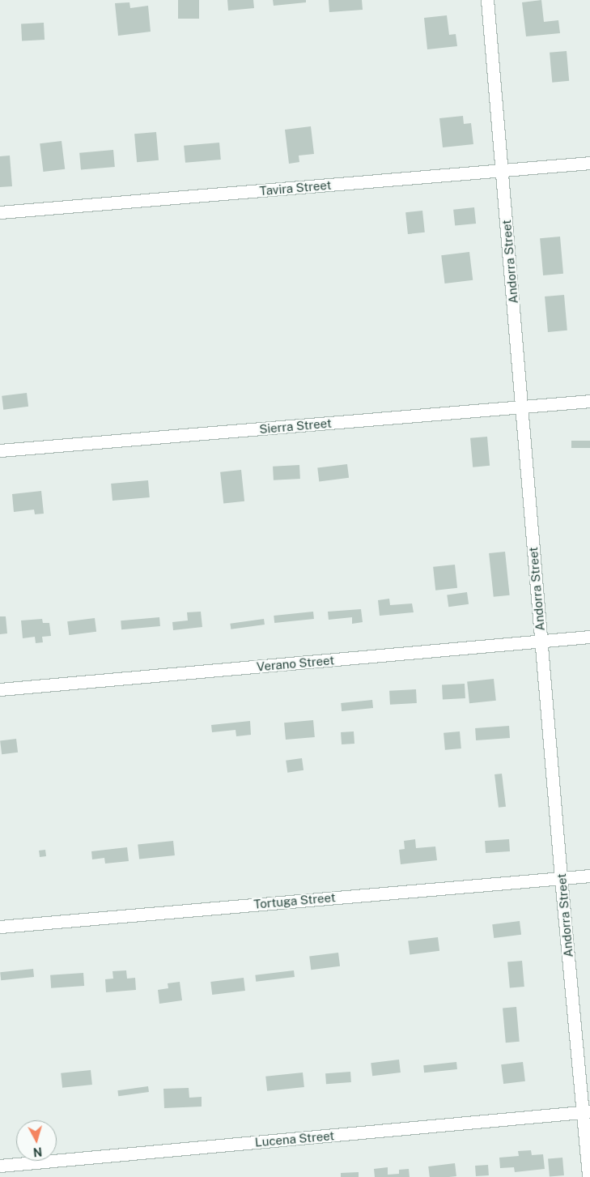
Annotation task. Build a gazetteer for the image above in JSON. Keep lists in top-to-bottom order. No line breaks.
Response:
{"streets":{"street":["Tavira Street","Andorra Street","Sierra Street","Verano Street","Tortuga Street","Lucena Street"]},"crossings":[["Tavira Street","Andorra Street"],["Andorra Street","Sierra Street"],["Andorra Street","Verano Street"],["Andorra Street","Tortuga Street"],["Andorra Street","Lucena Street"]],"north":"bottom"}
